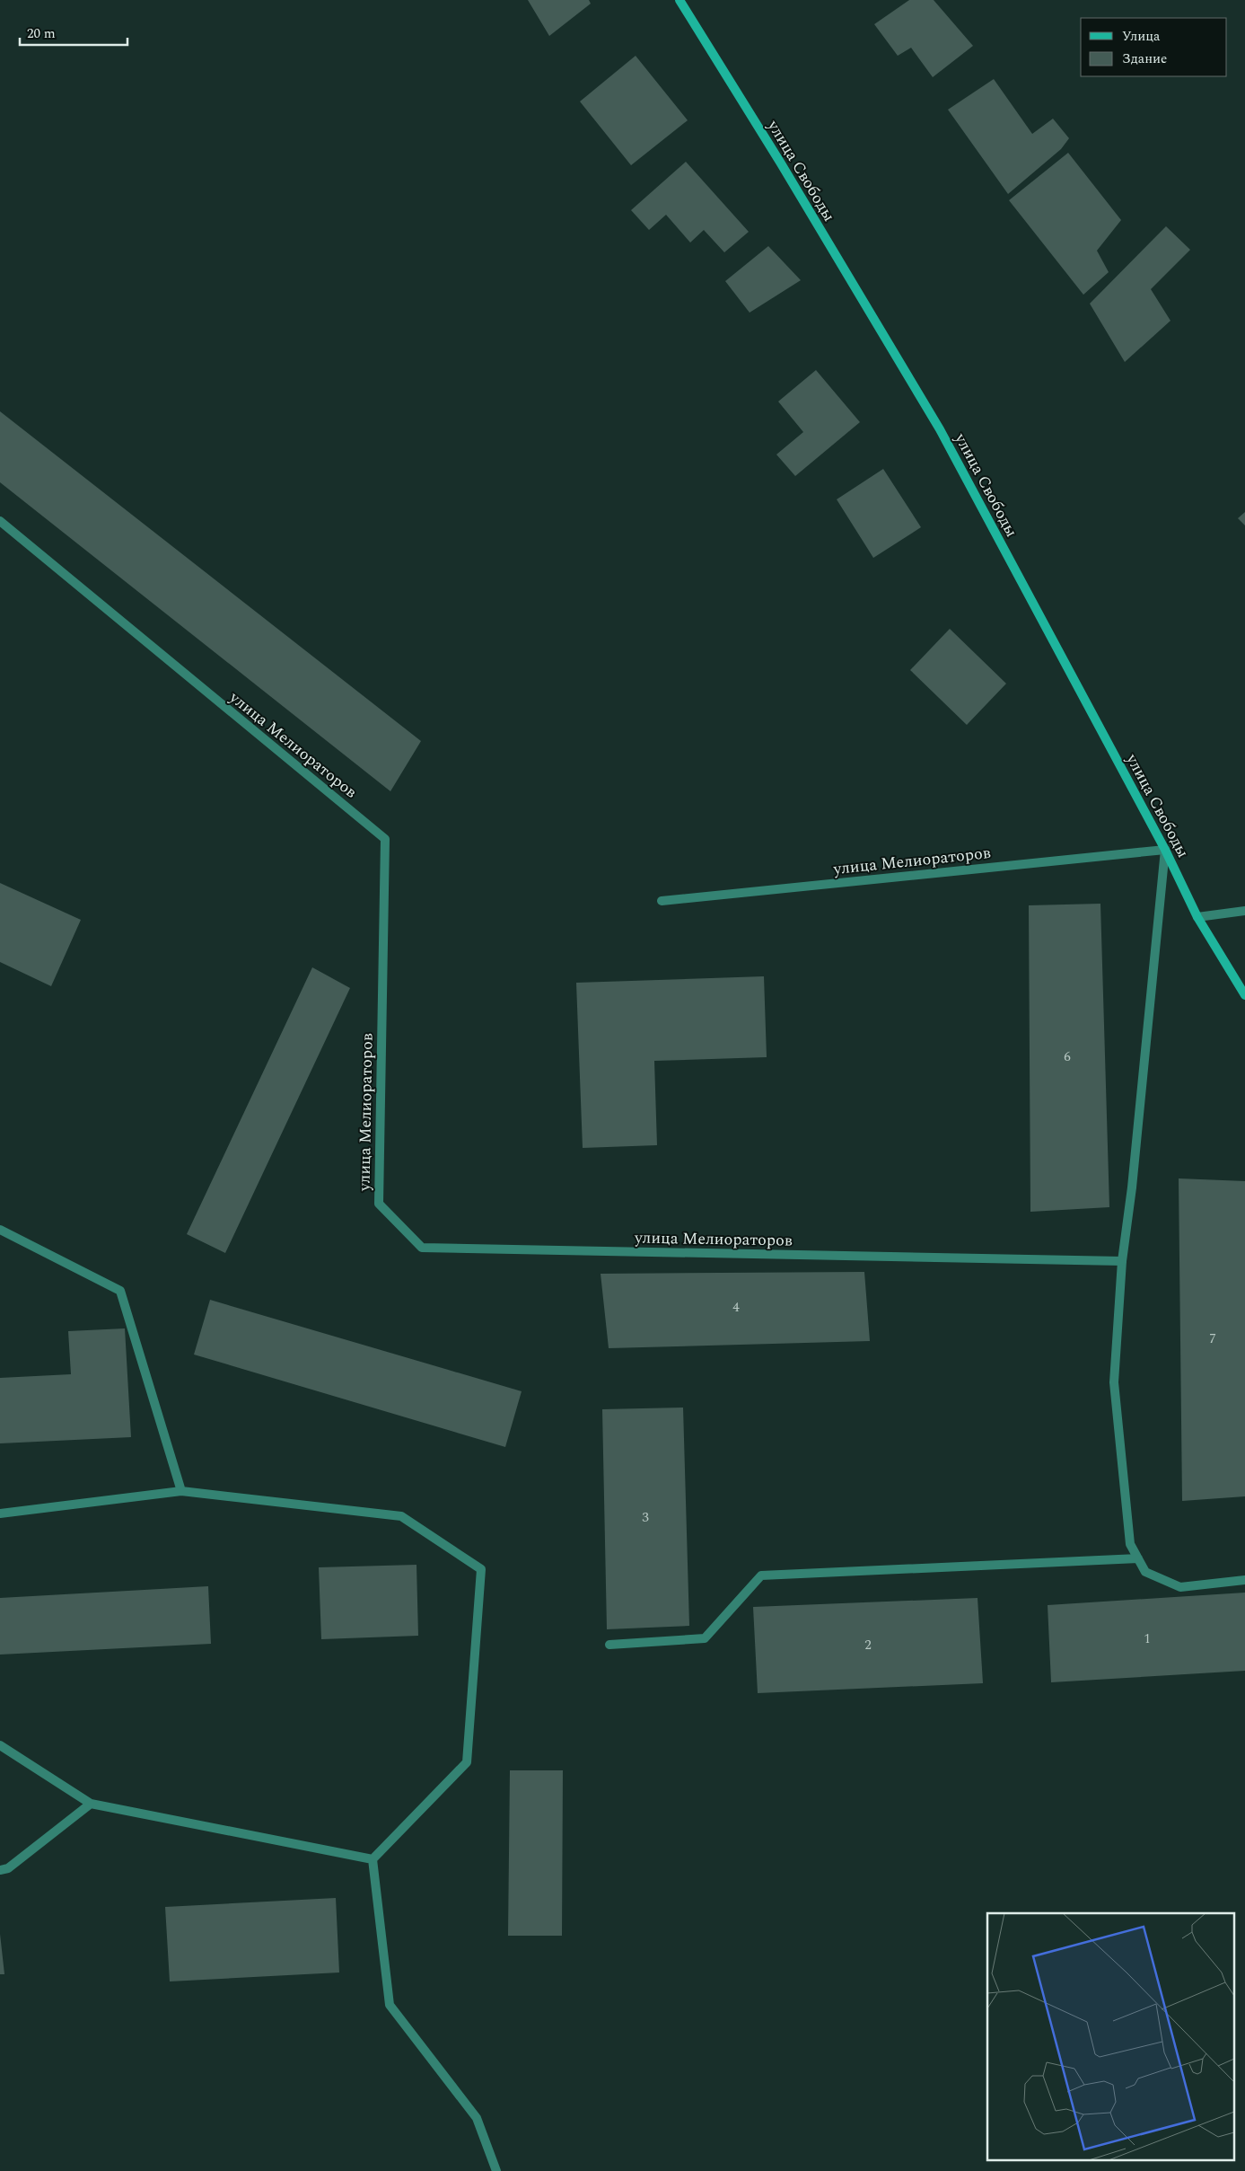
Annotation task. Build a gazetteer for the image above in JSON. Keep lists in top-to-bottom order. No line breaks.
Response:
{"streets":{"main road":["улица Свободы"],"street":["улица Мелиораторов"]},"crossings":[["улица Свободы","улица Мелиораторов"]],"house_numbers":["6","4","7","3","1","2"],"legend":["Улица","Здание"],"scale_bar":"20 m"}
